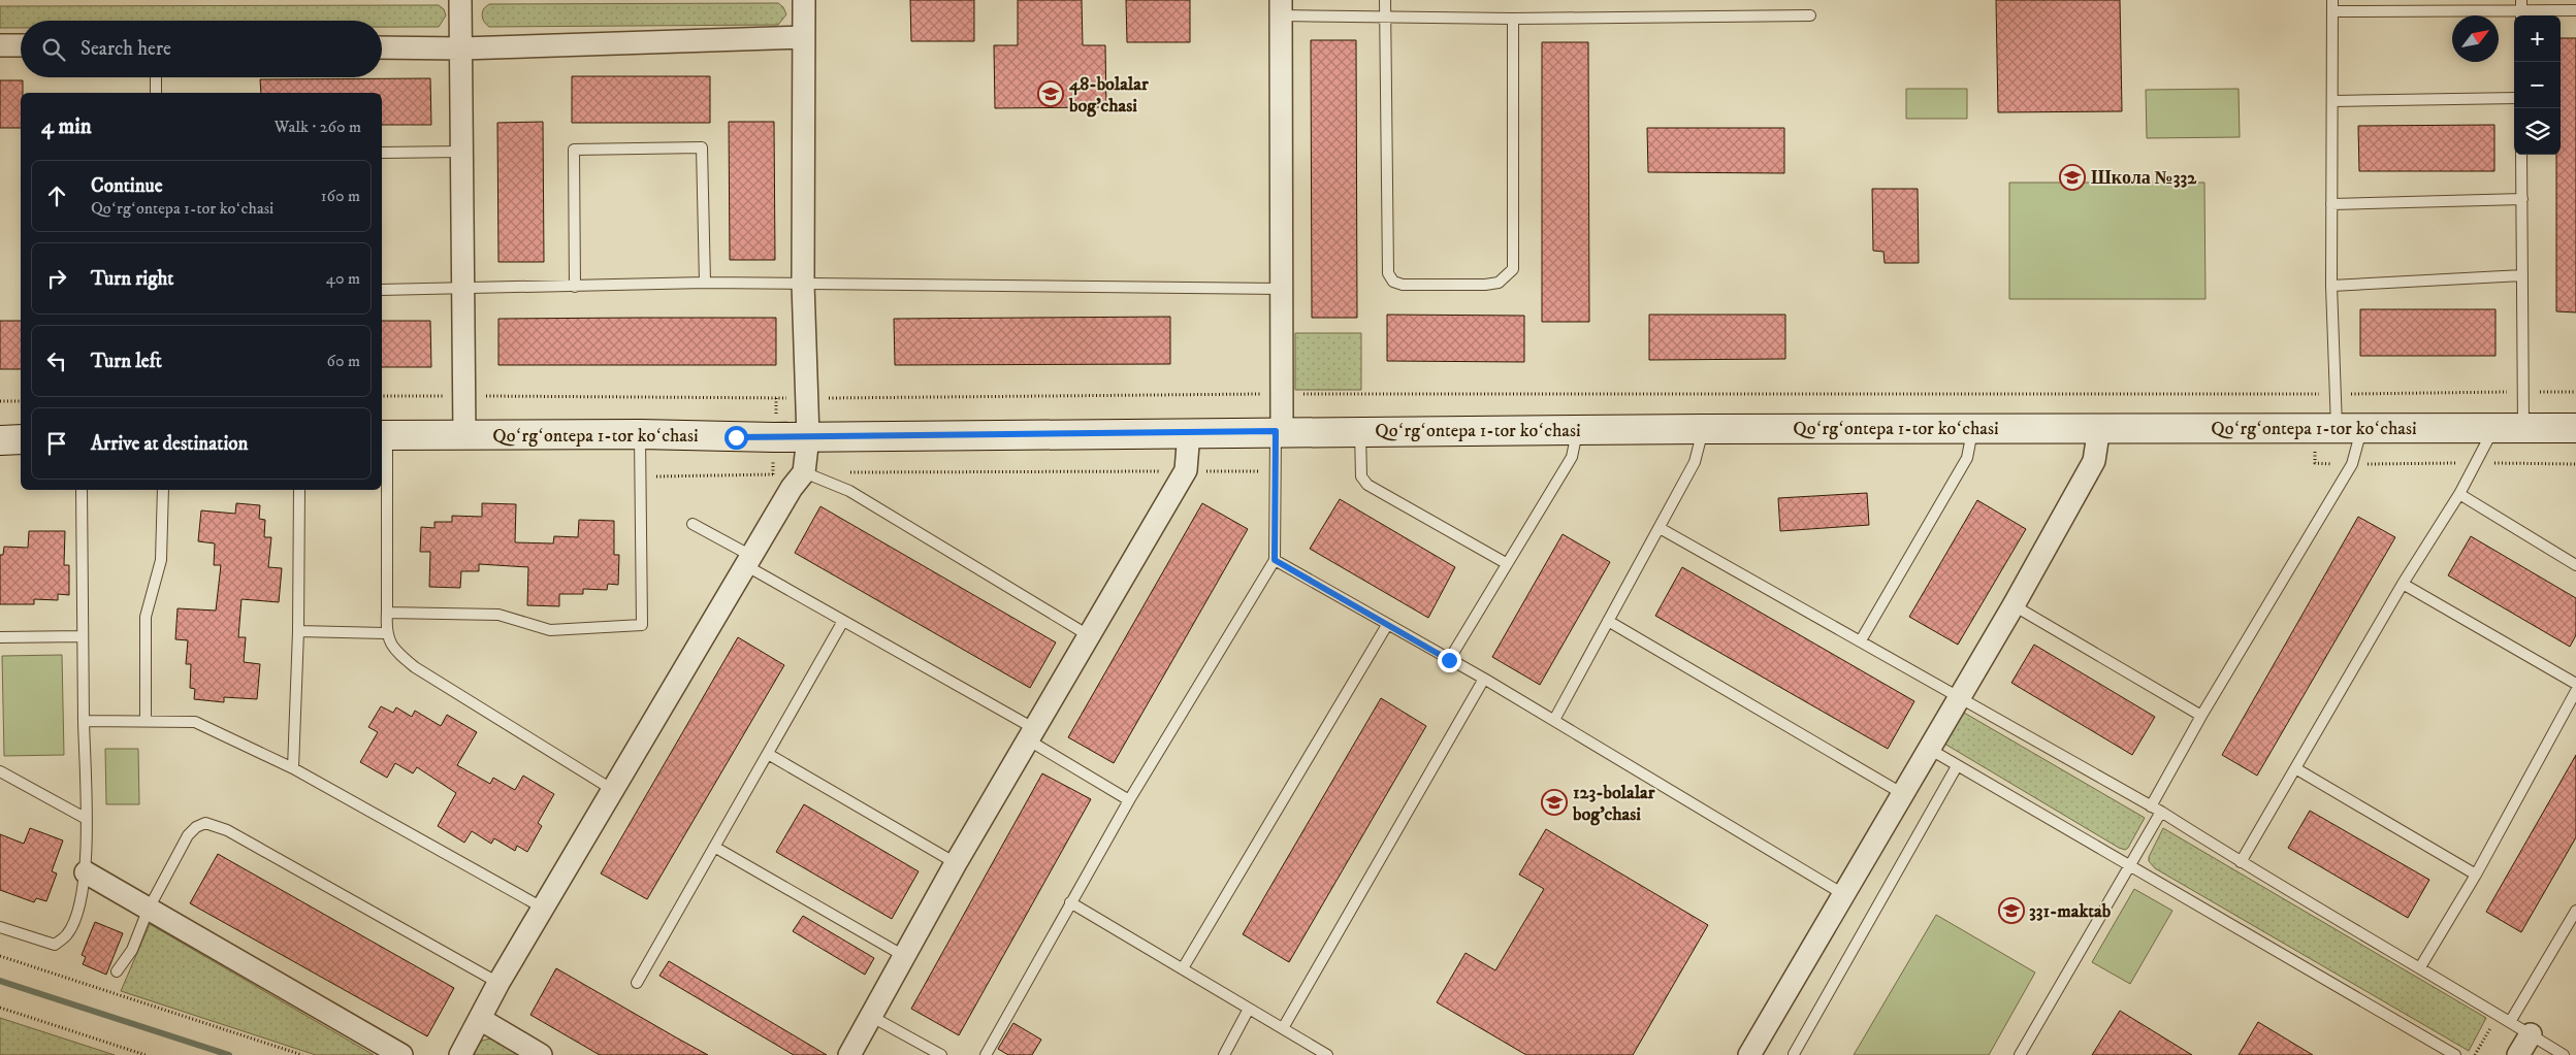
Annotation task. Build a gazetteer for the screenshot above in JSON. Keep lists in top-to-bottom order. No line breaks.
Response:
{"streets":{"street":["Qoʻrgʻontepa 1-tor koʻchasi"]},"places":{"school or university":["48-bolalar bog'chasi","Школа №332","123-bolalar bog'chasi","331-maktab"]},"north":"top right","page":{"map_buttons":["+","−"],"search":"Search here","heading":["4 min","Walk · 260 m"],"list":[["Continue","Qoʻrgʻontepa 1-tor koʻchasi","160 m"],["Turn right","40 m"],["Turn left","60 m"],"Arrive at destination"]}}
